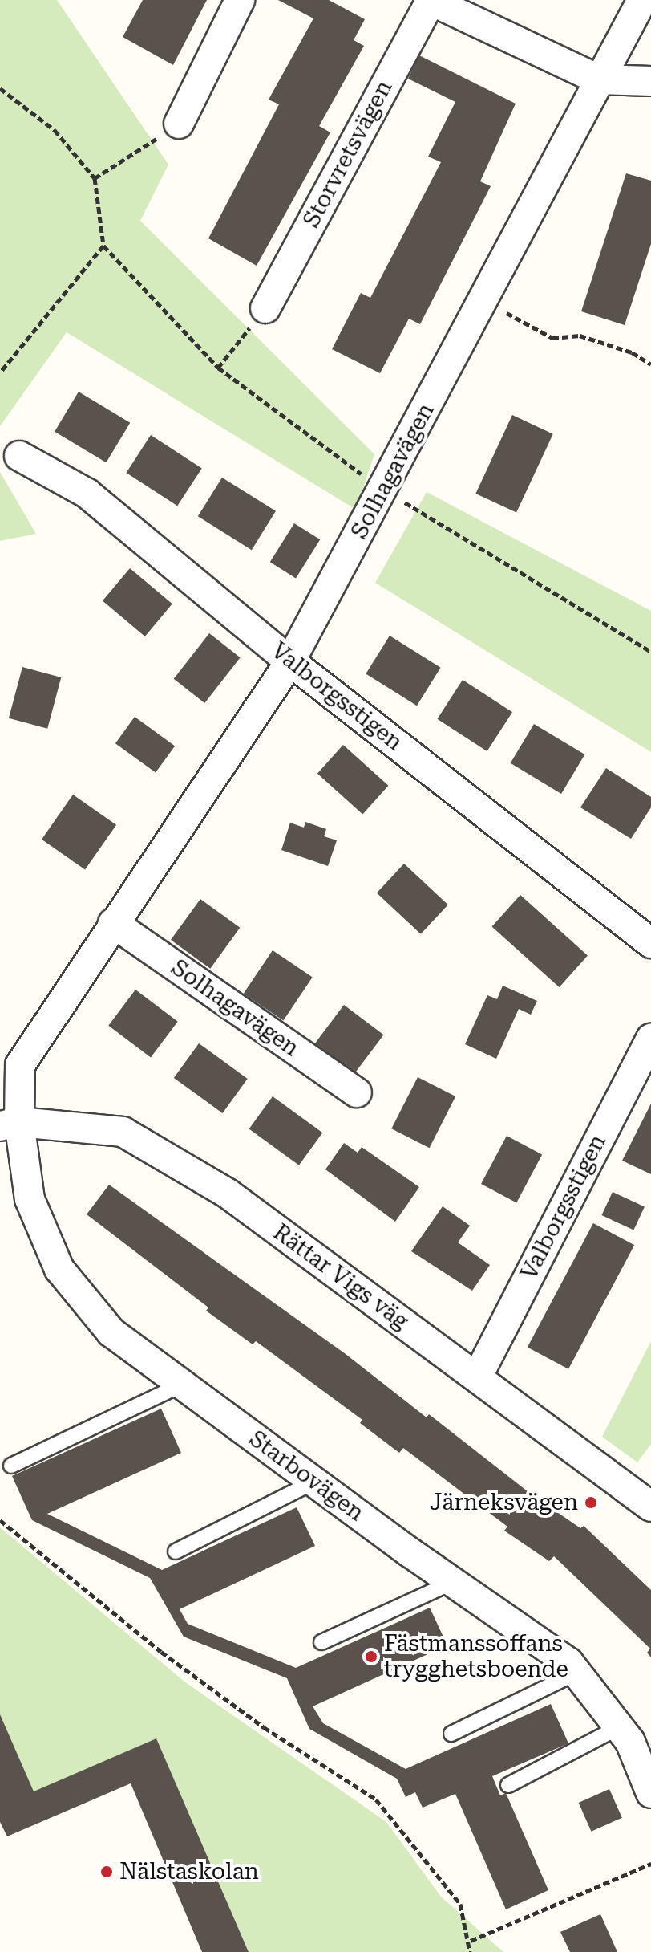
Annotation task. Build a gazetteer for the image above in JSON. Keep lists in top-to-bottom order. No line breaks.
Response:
{"streets":{"street":["Storvretsvägen","Solhagavägen","Valborgsstigen","Rättar Vigs väg","Starbovägen"]},"crossings":[["Storvretsvägen","Solhagavägen"],["Solhagavägen","Valborgsstigen"],["Solhagavägen","Rättar Vigs väg"],["Solhagavägen","Starbovägen"],["Valborgsstigen","Rättar Vigs väg"],["Rättar Vigs väg","Starbovägen"]],"places":["Järneksvägen","Fästmanssoffans trygghetsboende","Nälstaskolan"]}
